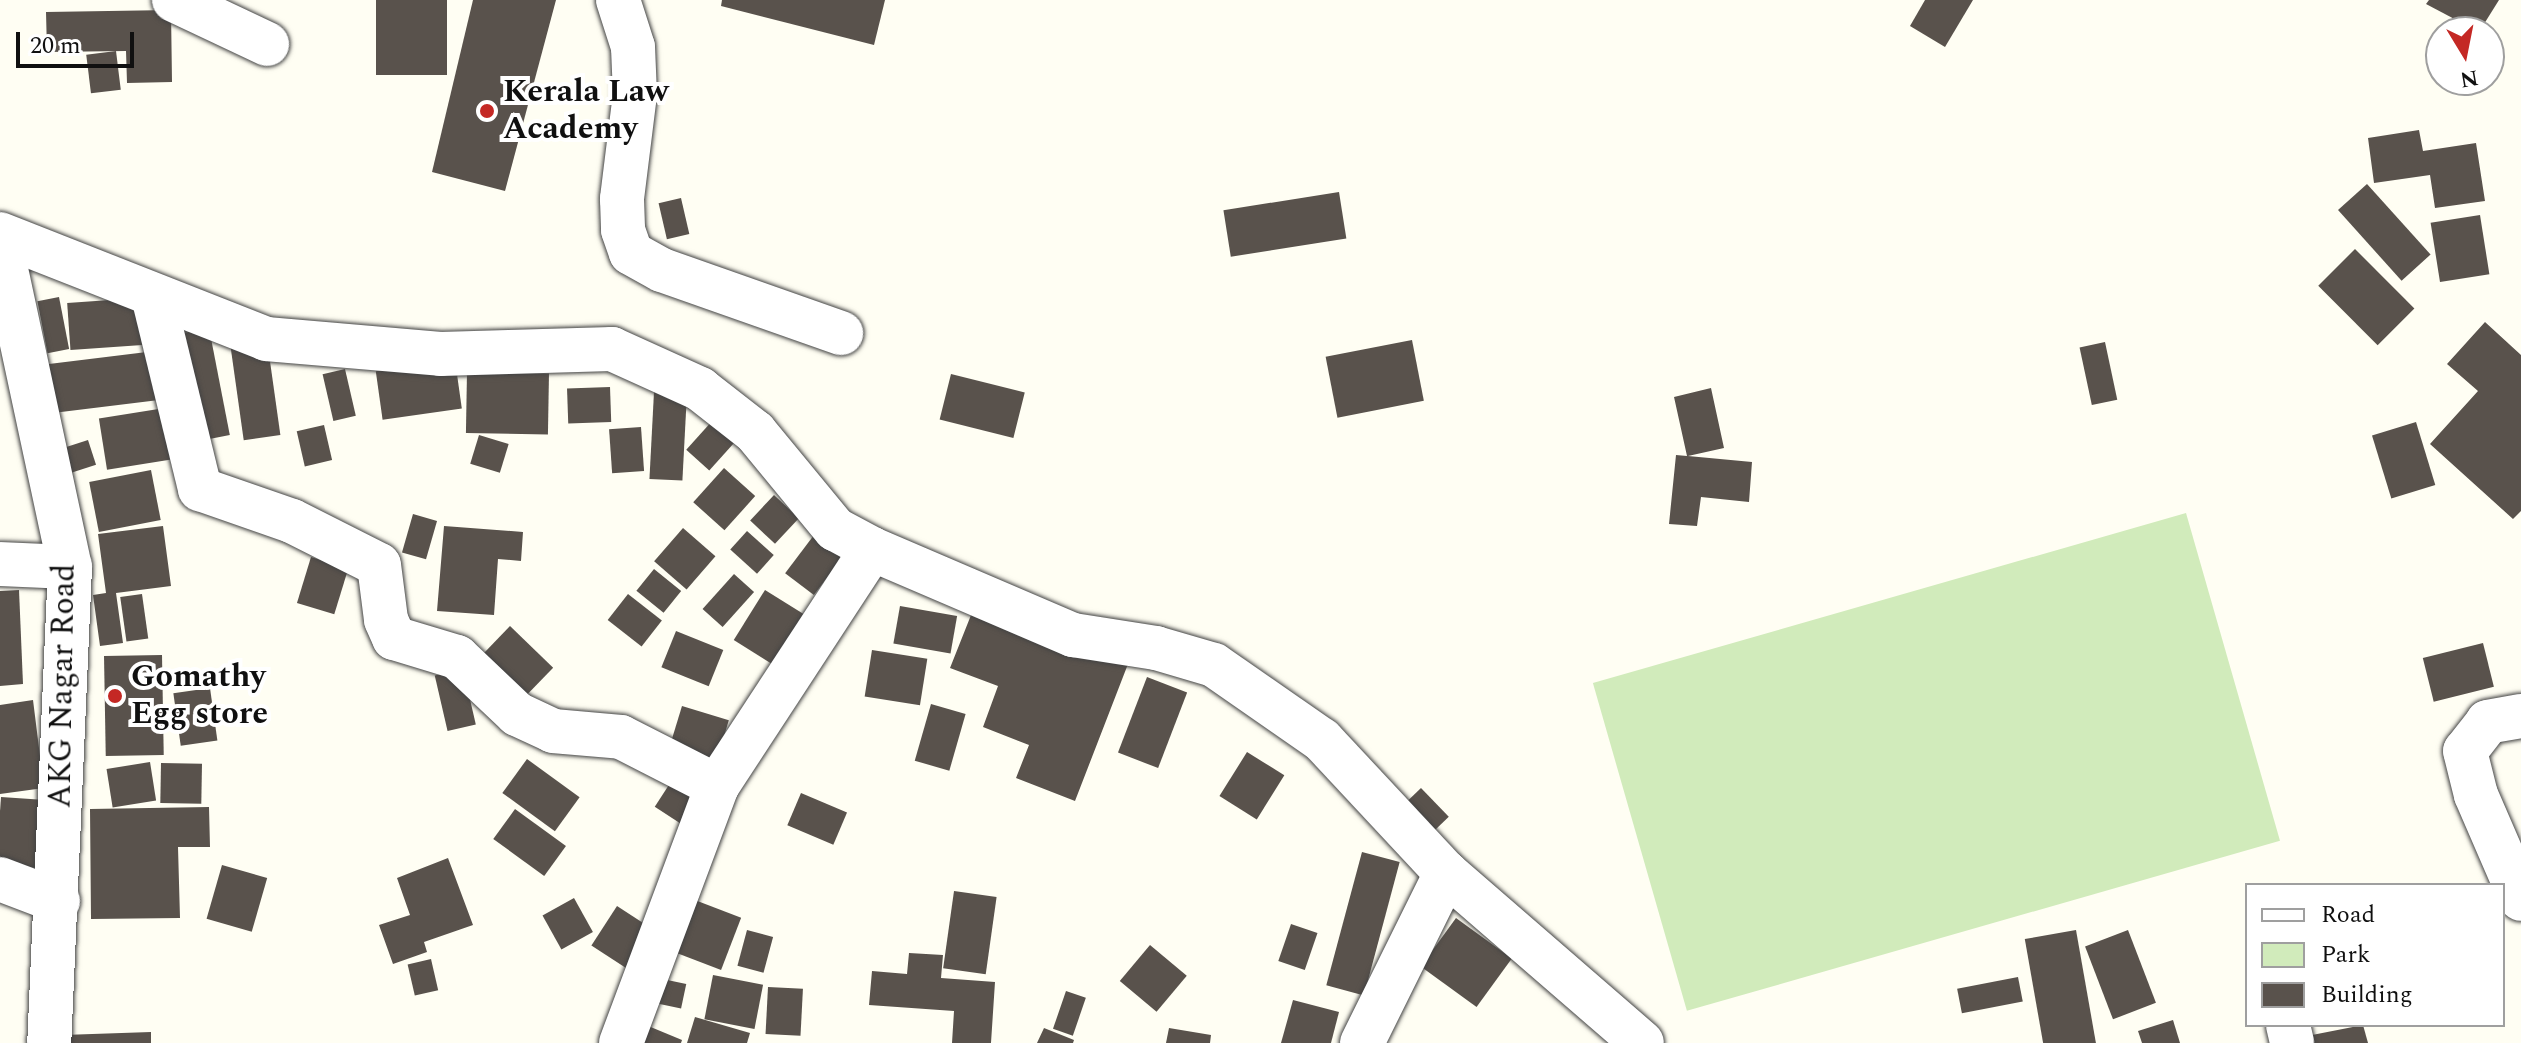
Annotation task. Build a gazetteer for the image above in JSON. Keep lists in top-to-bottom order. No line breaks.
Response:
{"streets":{"street":["AKG Nagar Road"]},"places":["Kerala Law Academy","Gomathy Egg store"],"legend":["Road","Park","Building"],"scale_bar":"20 m","north":"bottom"}
